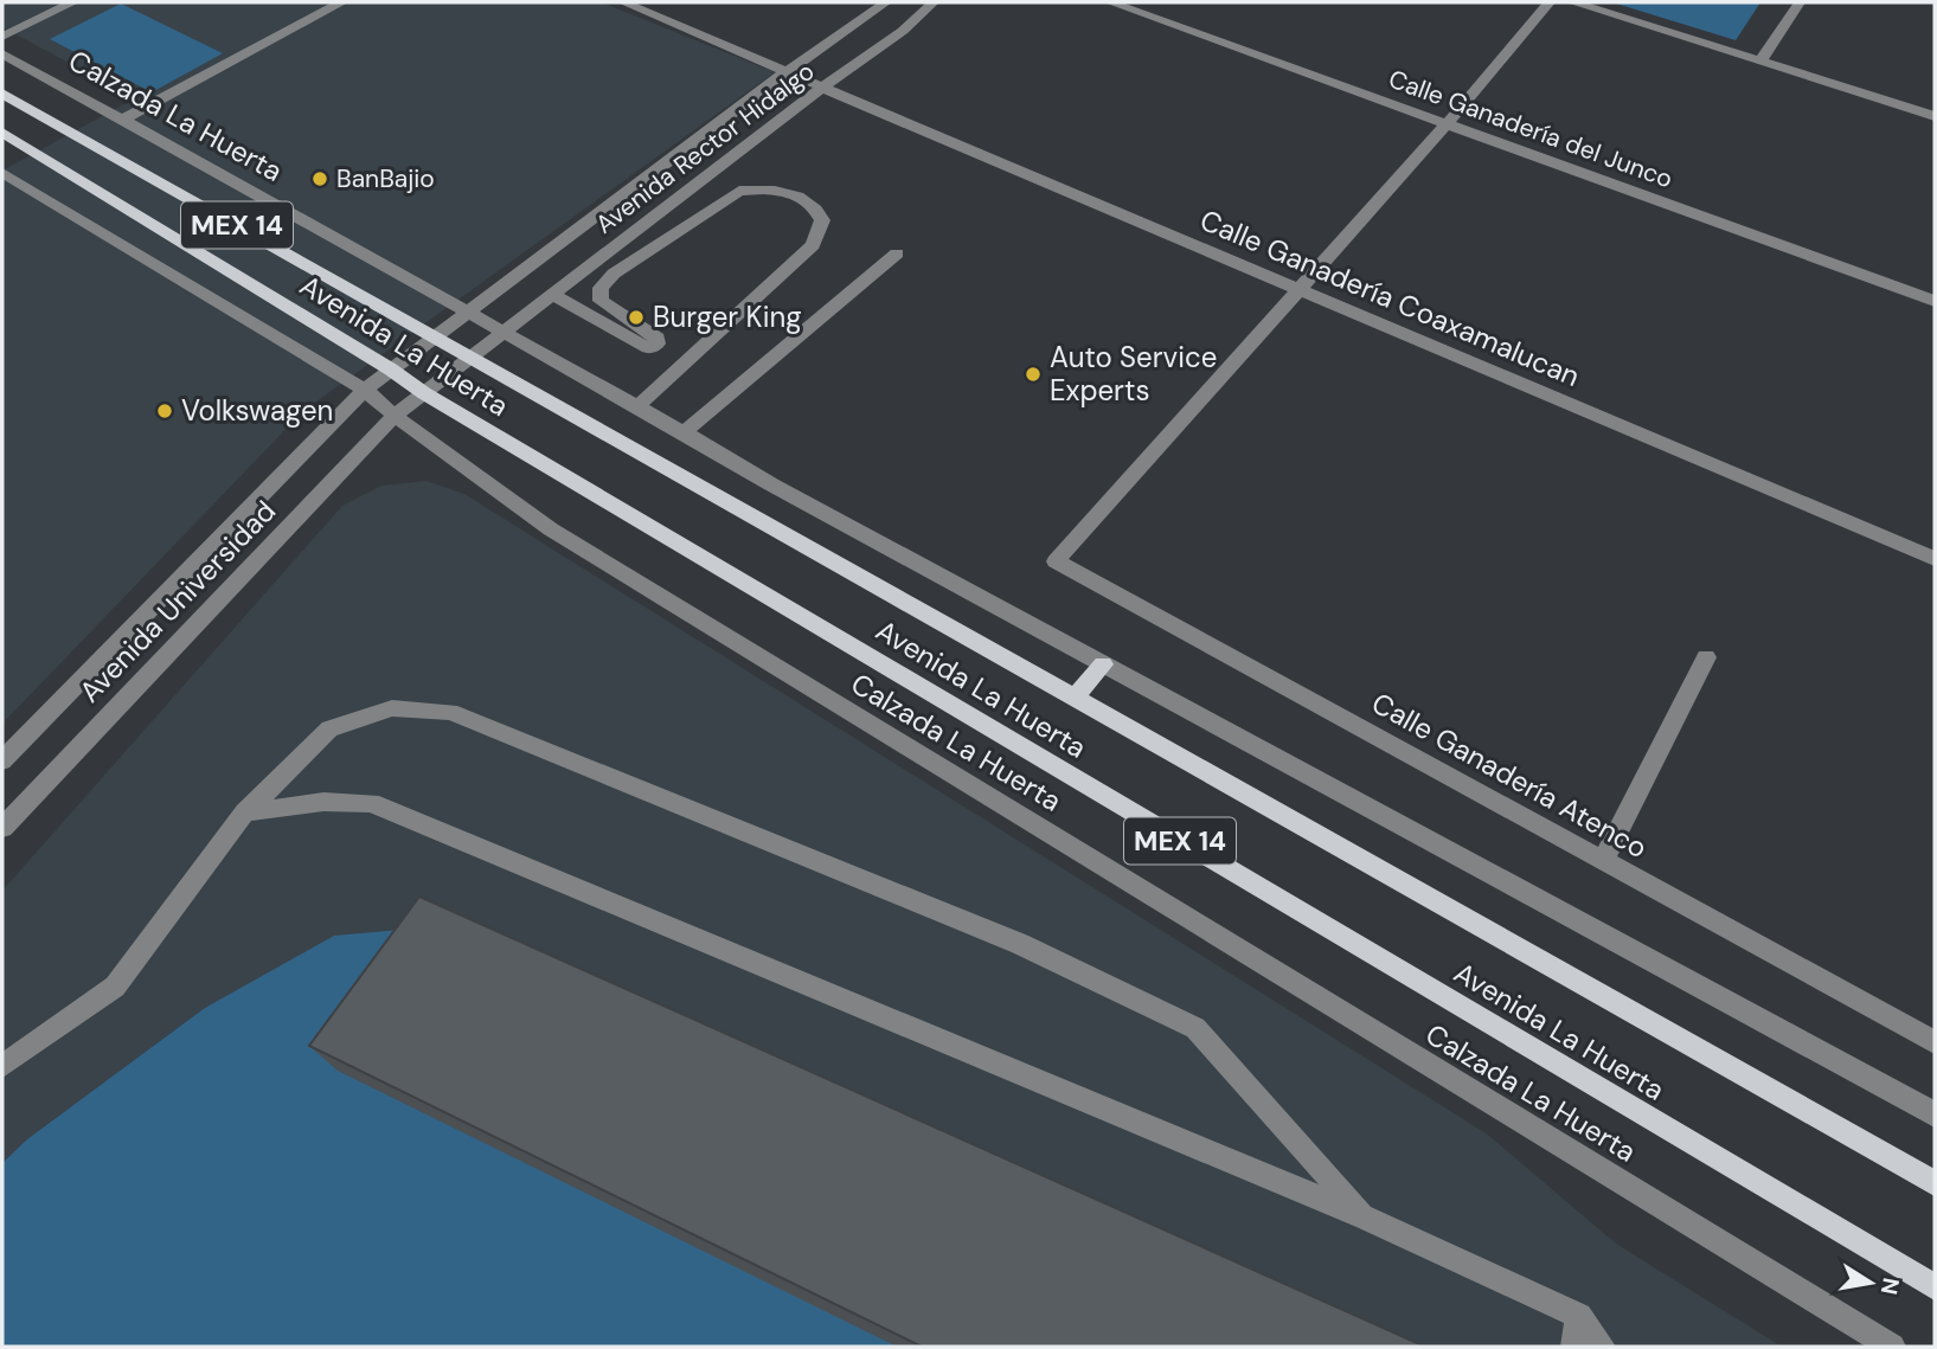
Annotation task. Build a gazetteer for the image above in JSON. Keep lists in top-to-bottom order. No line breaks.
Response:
{"streets":{"main road":["MEX 14","Avenida La Huerta"],"street":["Calzada La Huerta","Calle Ganadería del Junco","Avenida Rector Hidalgo","Calle Ganadería Coaxamalucan","Avenida Universidad","Calle Ganadería Atenco"]},"crossings":[["Calzada La Huerta","Avenida Rector Hidalgo"],["Calzada La Huerta","Avenida Universidad"],["Avenida Rector Hidalgo","Calle Ganadería Coaxamalucan"],["Avenida Rector Hidalgo","Avenida La Huerta"],["Avenida Rector Hidalgo","Avenida Universidad"],["Calle Ganadería Coaxamalucan","Calle Ganadería Atenco"],["Avenida La Huerta","Avenida Universidad"]],"places":["BanBajio","Burger King","Auto Service Experts","Volkswagen"],"north":"right"}
